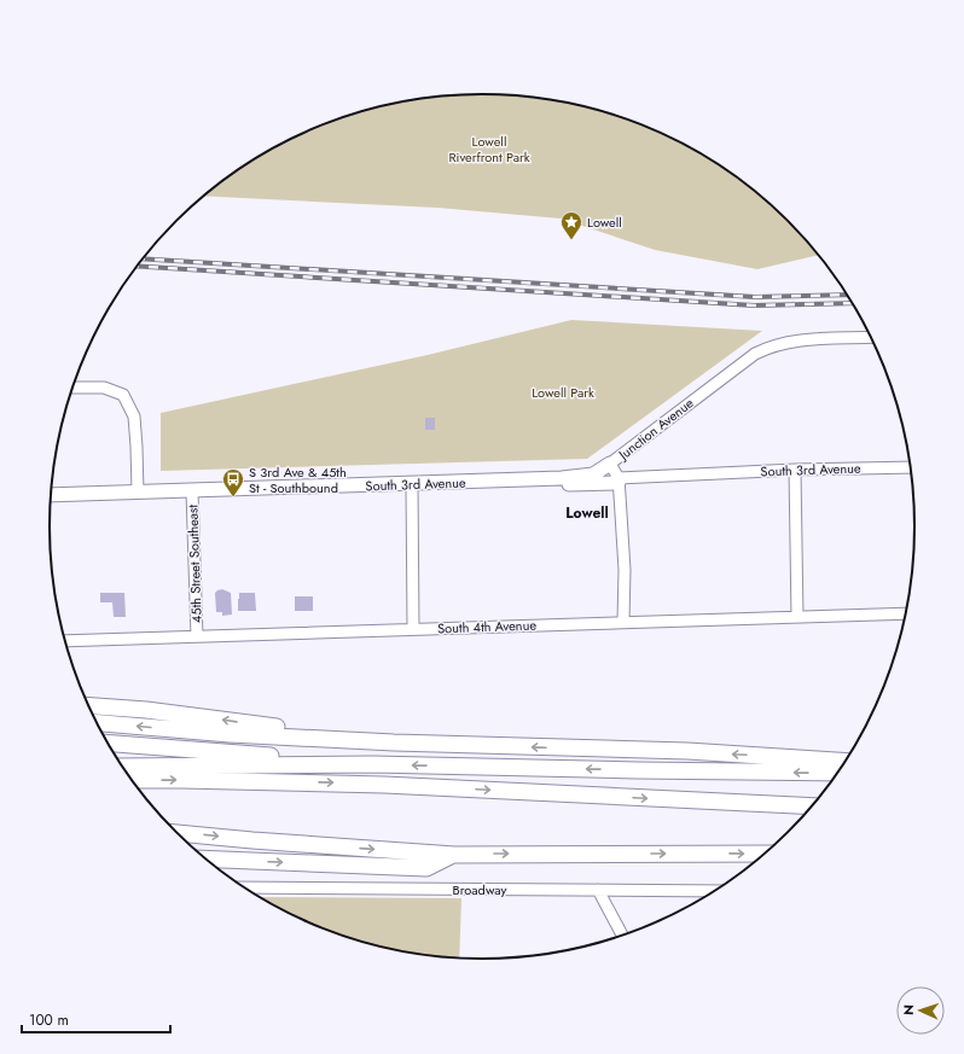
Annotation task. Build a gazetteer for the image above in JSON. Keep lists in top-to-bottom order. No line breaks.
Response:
{"streets":{"main road":["South 3rd Avenue"],"street":["Junction Avenue","45th Street Southeast","South 4th Avenue","Broadway"]},"crossings":[["Junction Avenue","South 3rd Avenue"],["South 3rd Avenue","45th Street Southeast"],["45th Street Southeast","South 4th Avenue"]],"districts":["Lowell"],"parks":["Lowell Riverfront Park","Lowell Park"],"places":{"place":["Lowell"],"bus stop":["S 3rd Ave & 45th St - Southbound"]},"scale_bar":"100 m","north":"left"}
